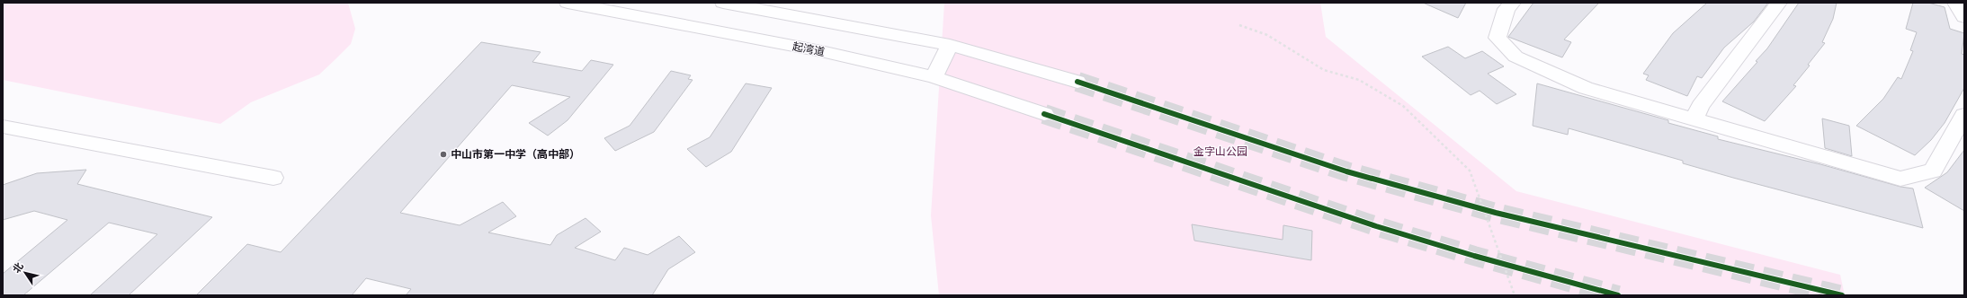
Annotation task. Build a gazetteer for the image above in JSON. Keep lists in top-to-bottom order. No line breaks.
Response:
{"streets":{"street":["起湾道"]},"parks":["金字山公园"],"places":["中山市第一中学（高中部）"],"north":"top left"}
